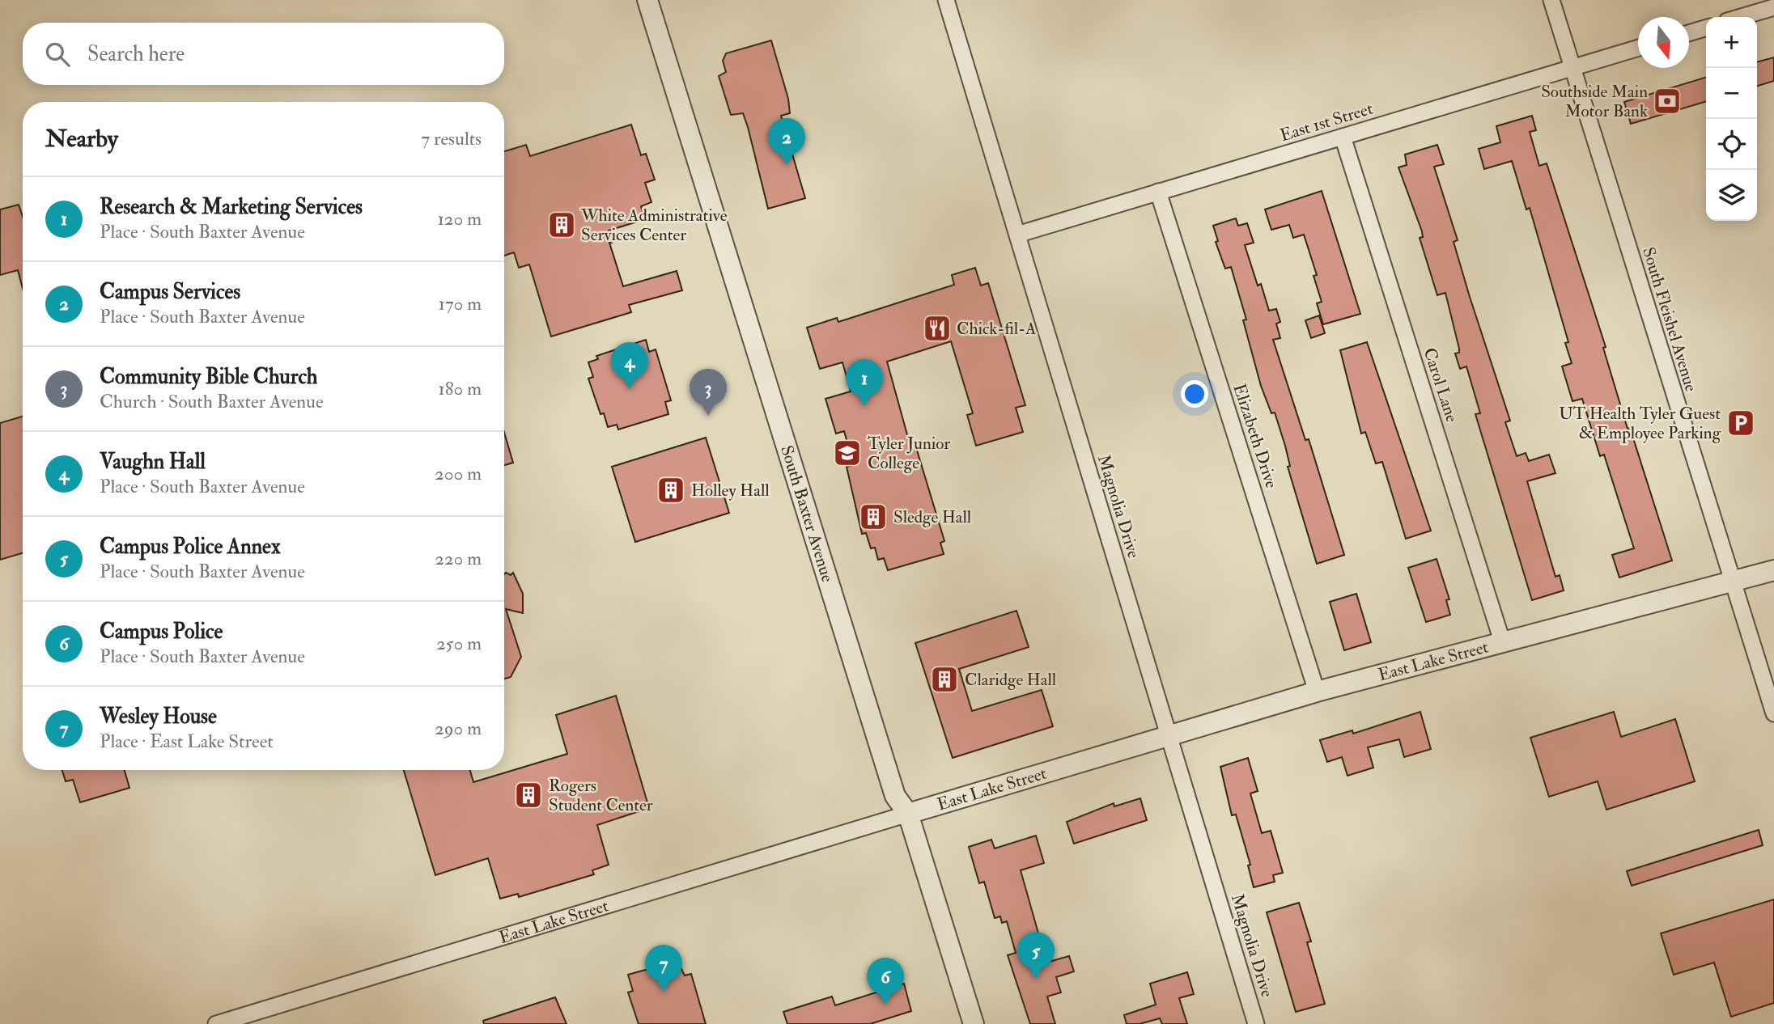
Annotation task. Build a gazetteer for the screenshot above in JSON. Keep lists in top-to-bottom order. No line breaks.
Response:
{"streets":{"street":["East 1st Street","South Fleishel Avenue","Carol Lane","Elizabeth Drive","Magnolia Drive","South Baxter Avenue","East Lake Street"]},"crossings":[["East 1st Street","South Fleishel Avenue"],["East 1st Street","Carol Lane"],["East 1st Street","Elizabeth Drive"],["East 1st Street","Magnolia Drive"],["South Fleishel Avenue","East Lake Street"],["Carol Lane","East Lake Street"],["Elizabeth Drive","East Lake Street"],["Magnolia Drive","East Lake Street"],["South Baxter Avenue","East Lake Street"]],"places":{"bank":["Southside Main Motor Bank"],"building":["White Administrative Services Center","Holley Hall","Sledge Hall","Claridge Hall","Rogers Student Center"],"restaurant":["Chick-fil-A"],"parking":["UT Health Tyler Guest & Employee Parking"],"school or university":["Tyler Junior College"]},"north":"bottom","page":{"map_buttons":["+","−"],"search":"Search here","heading":["Nearby","7 results"],"pins":["2","4","1","3","5","7","6"],"list":[{"mark":"1","name":"Research & Marketing Services","note":"Place · South Baxter Avenue","value":"120 m"},{"mark":"2","name":"Campus Services","note":"Place · South Baxter Avenue","value":"170 m"},{"mark":"3","name":"Community Bible Church","note":"Church · South Baxter Avenue","value":"180 m"},{"mark":"4","name":"Vaughn Hall","note":"Place · South Baxter Avenue","value":"200 m"},{"mark":"5","name":"Campus Police Annex","note":"Place · South Baxter Avenue","value":"220 m"},{"mark":"6","name":"Campus Police","note":"Place · South Baxter Avenue","value":"250 m"},{"mark":"7","name":"Wesley House","note":"Place · East Lake Street","value":"290 m"}]}}
